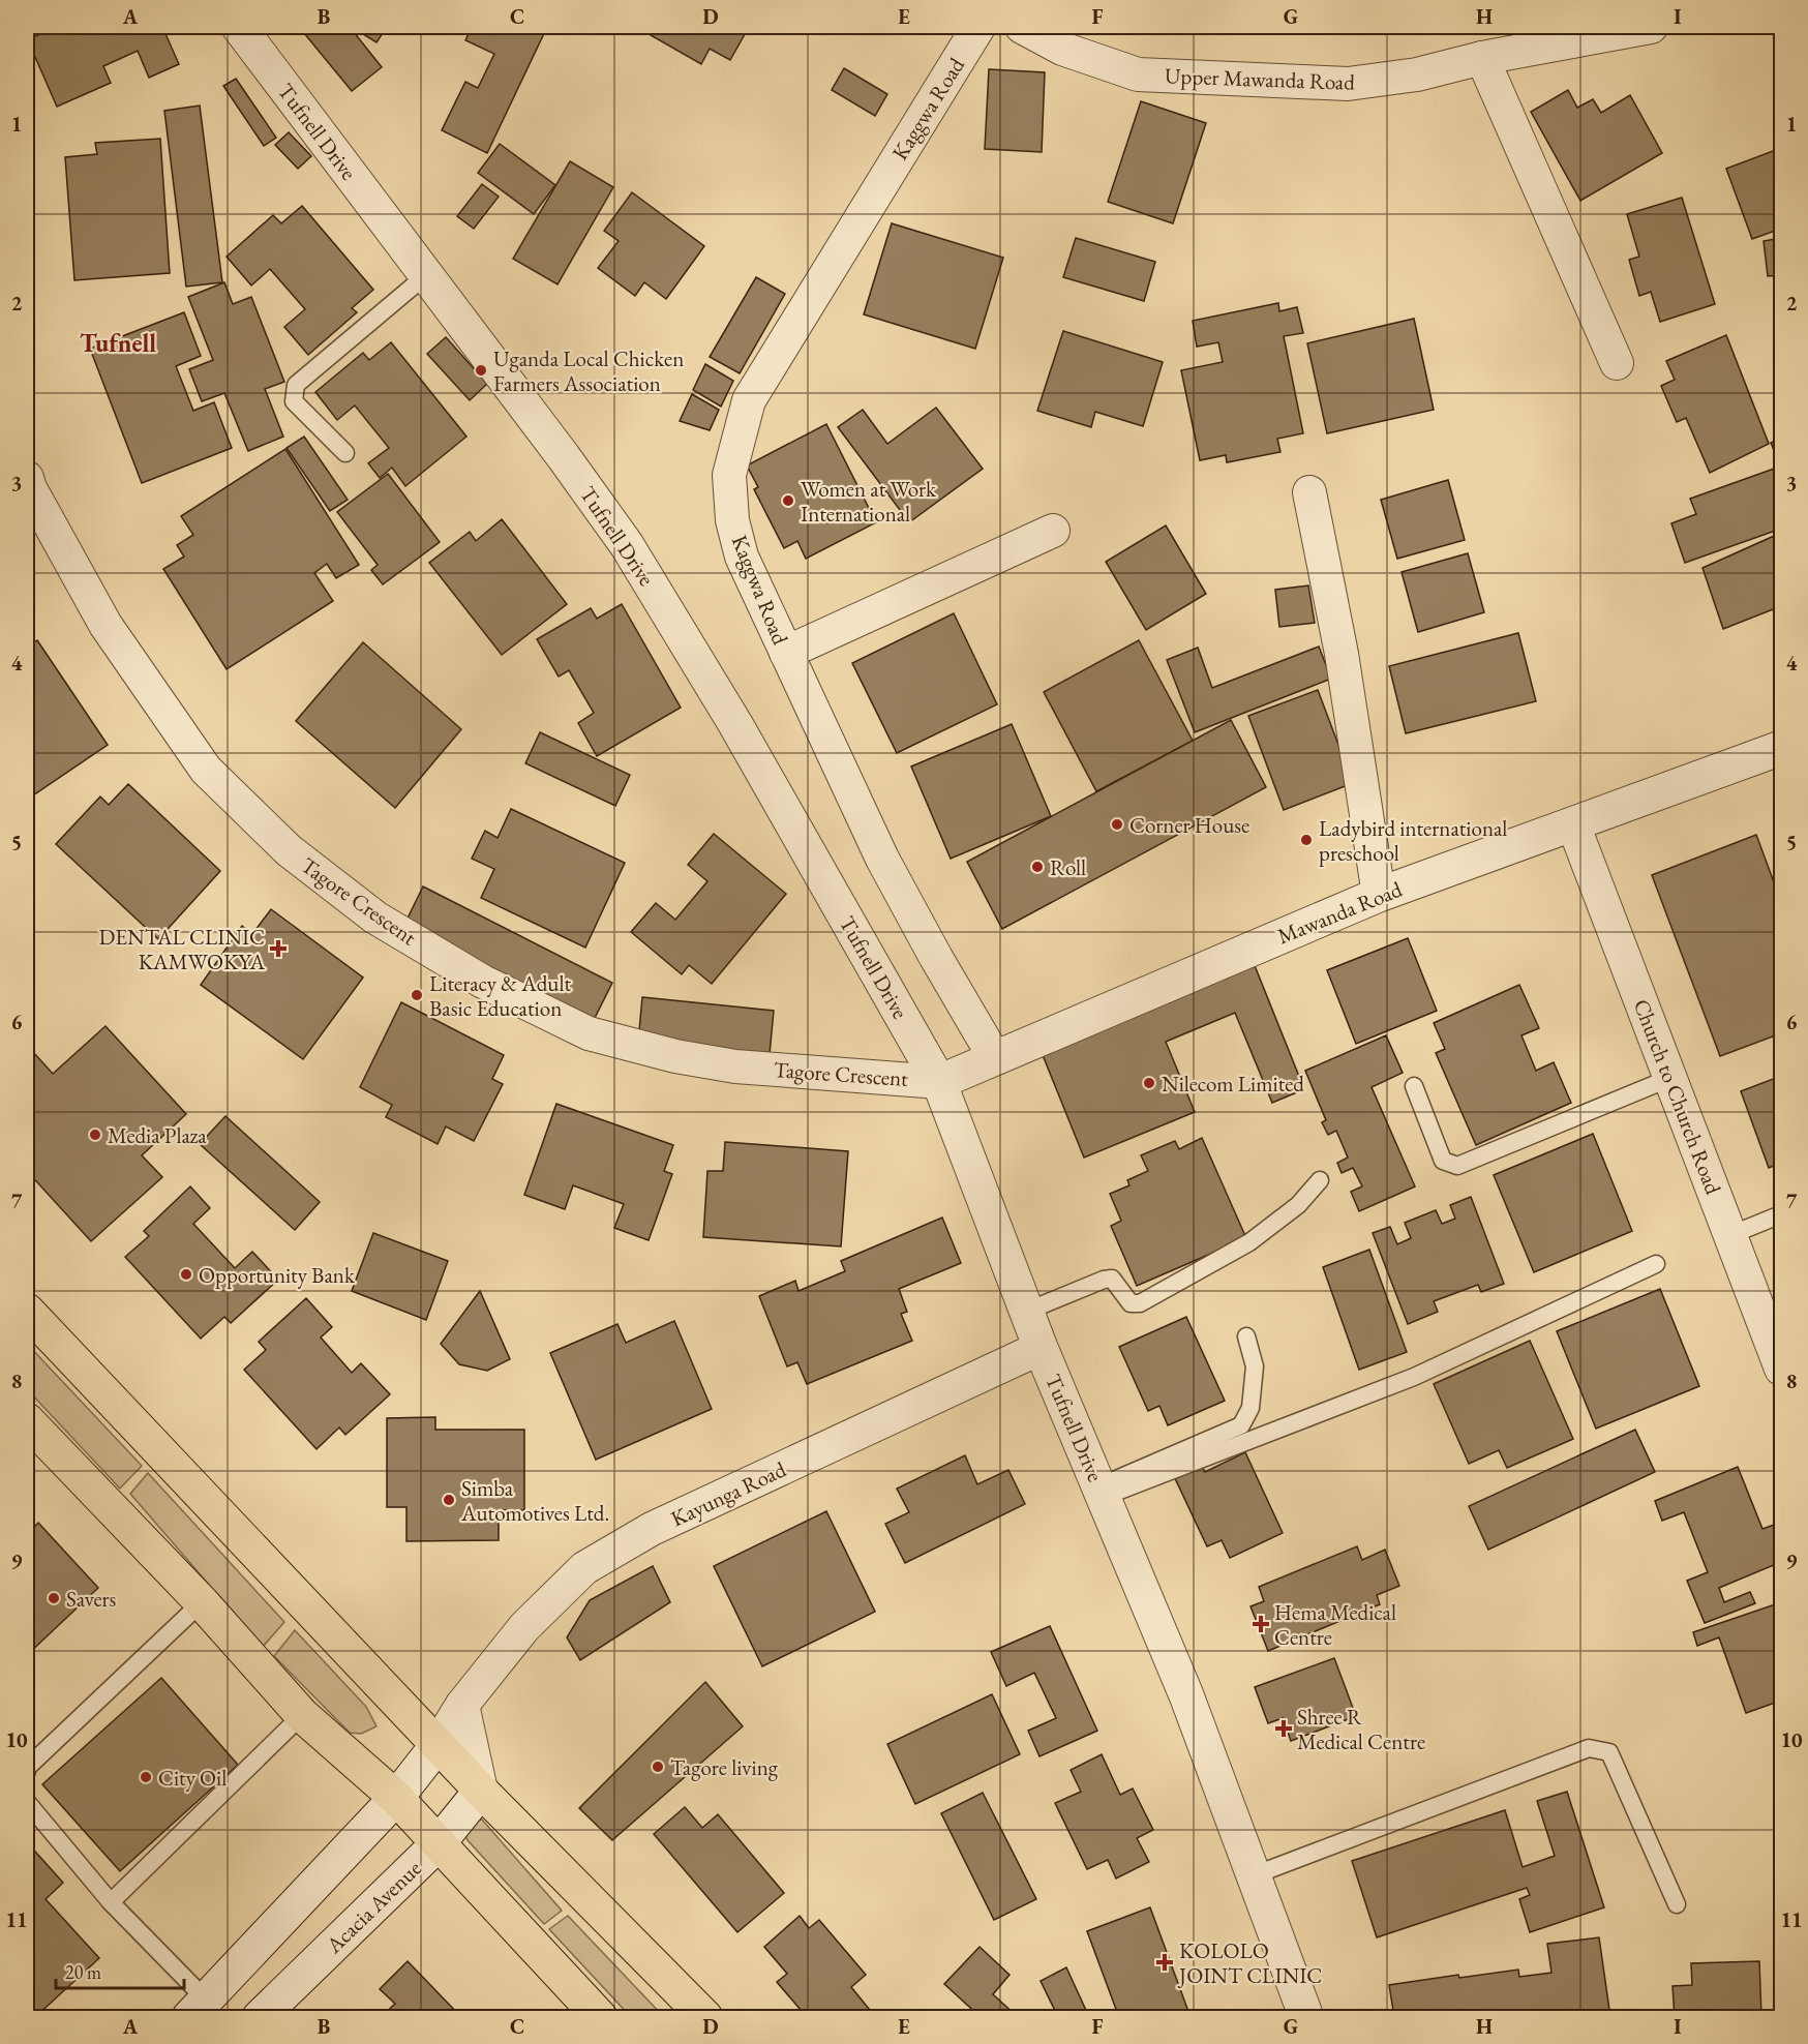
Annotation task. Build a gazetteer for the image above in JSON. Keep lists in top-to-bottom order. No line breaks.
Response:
{"streets":{"street":["Upper Mawanda Road","Kaggwa Road","Tufnell Drive","Tagore Crescent","Mawanda Road","Church to Church Road","Kayunga Road","Acacia Avenue"]},"crossings":[["Kaggwa Road","Mawanda Road"],["Tufnell Drive","Tagore Crescent"],["Tufnell Drive","Mawanda Road"],["Tufnell Drive","Kayunga Road"],["Tagore Crescent","Mawanda Road"],["Mawanda Road","Church to Church Road"]],"districts":["Tufnell"],"places":{"other":["Uganda Local Chicken Farmers Association","Women at Work International","Corner House","Ladybird international preschool","Roll","Literacy & Adult Basic Education","Nilecom Limited","Media Plaza","Opportunity Bank","Simba Automotives Ltd.","Savers","Tagore living","City Oil"],"health":["DENTAL CLINIC KAMWOKYA","Hema Medical Centre","Shree R Medical Centre","KOLOLO JOINT CLINIC"]},"scale_bar":"20 m","grid":{"columns":["A","B","C","D","E","F","G","H","I"],"rows":["1","2","3","4","5","6","7","8","9","10","11"]}}
